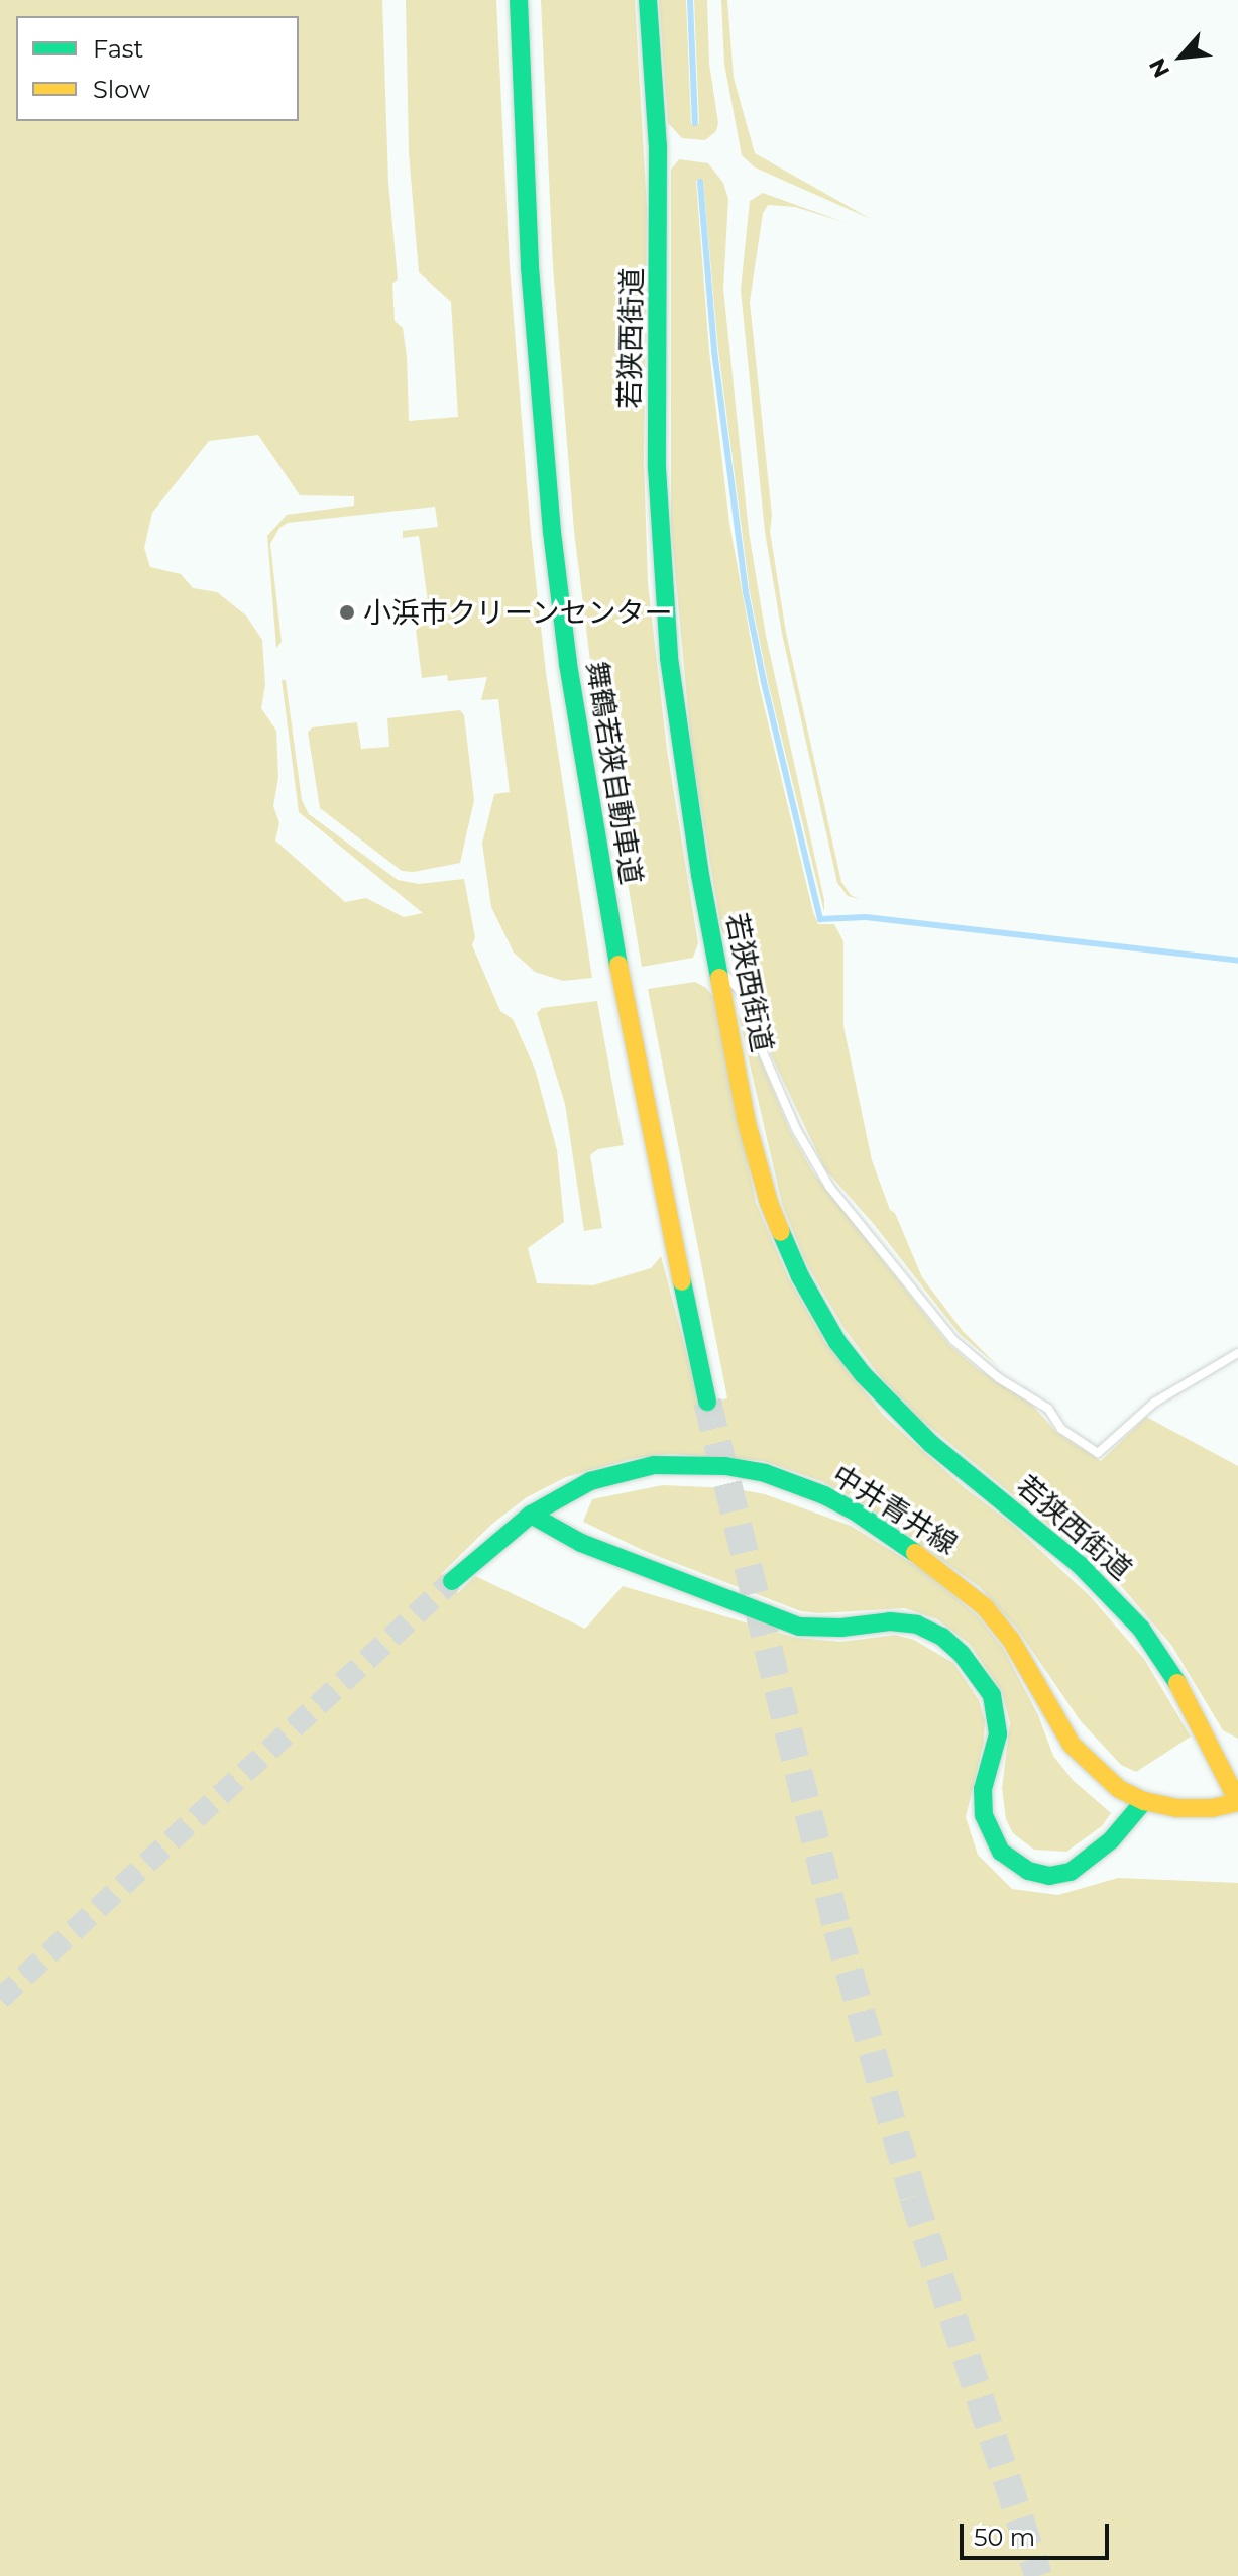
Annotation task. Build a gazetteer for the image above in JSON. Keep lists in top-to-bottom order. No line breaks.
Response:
{"streets":{"main road":["若狭西街道","舞鶴若狭自動車道","中井青井線"]},"crossings":[["若狭西街道","中井青井線"]],"places":["小浜市クリーンセンター"],"legend":["Fast","Slow"],"scale_bar":"50 m","north":"bottom left"}
